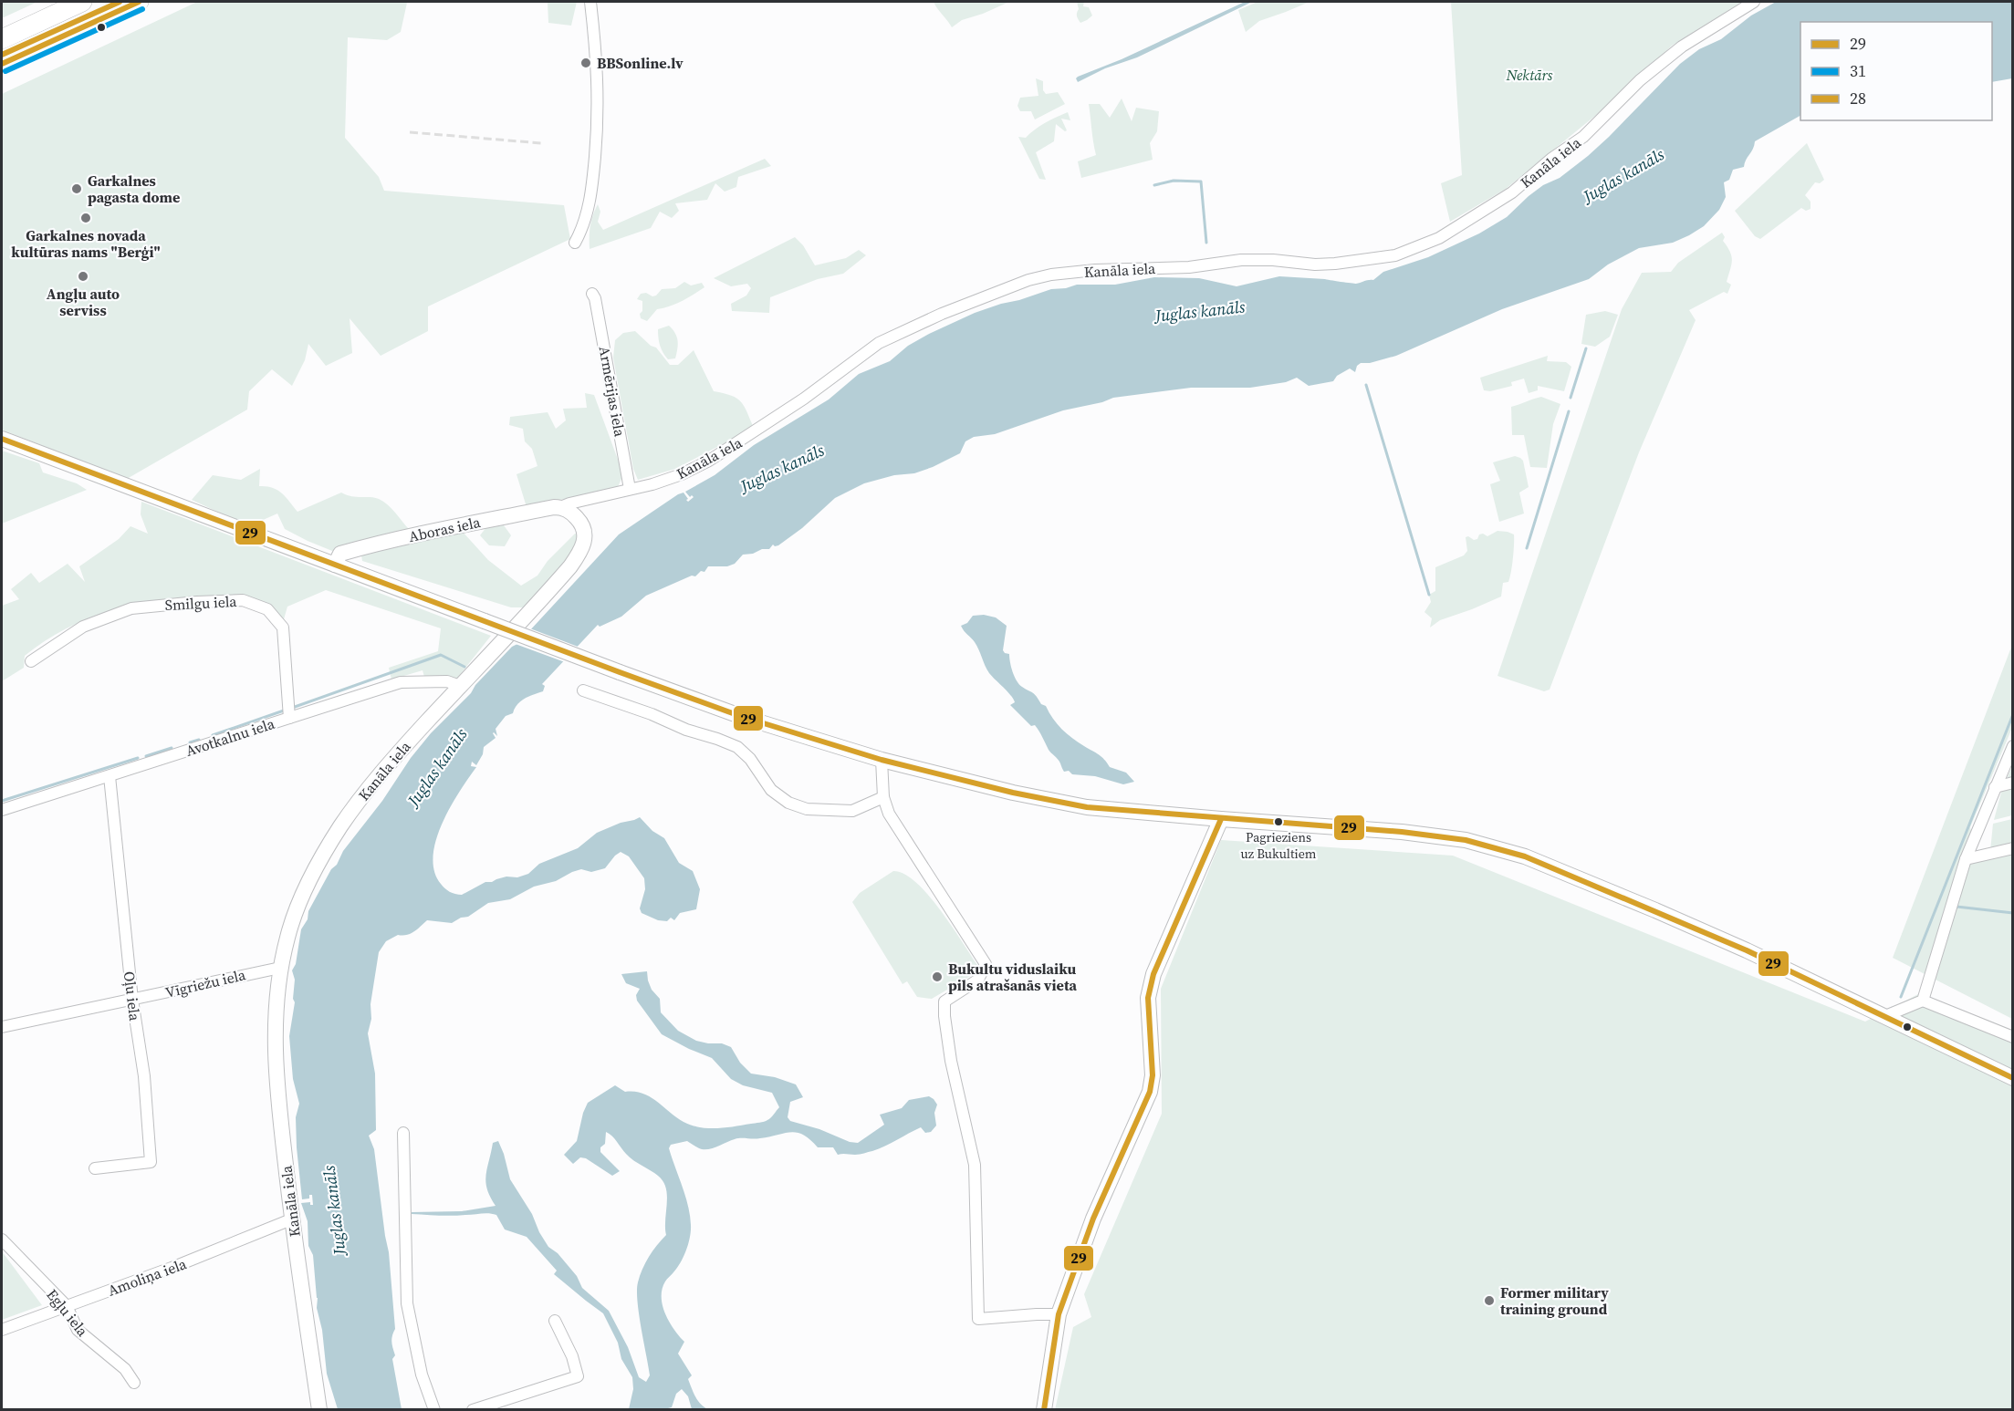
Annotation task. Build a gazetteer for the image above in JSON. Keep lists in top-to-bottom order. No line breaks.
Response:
{"streets":{"main road":["Kanāla iela","Aboras iela"],"street":["Armērijas iela","Smilgu iela","Avotkalnu iela","Vīgriežu iela","Oļu iela","Amoliņa iela","Egļu iela"]},"crossings":[["Kanāla iela","Armērijas iela"],["Kanāla iela","Aboras iela"],["Kanāla iela","Avotkalnu iela"],["Kanāla iela","Vīgriežu iela"],["Kanāla iela","Amoliņa iela"],["Smilgu iela","Avotkalnu iela"],["Avotkalnu iela","Oļu iela"],["Vīgriežu iela","Oļu iela"],["Amoliņa iela","Egļu iela"]],"water":["Juglas kanāls"],"parks":["Nektārs"],"places":["BBSonline.lv","Garkalnes pagasta dome","Garkalnes novada kultūras nams \"Berģi\"","Angļu auto serviss","Pagrieziens uz Bukultiem","Bukultu viduslaiku pils atrašanās vieta","Former military training ground"],"lines":["transit line 29","transit line 28","transit line 31"],"legend":["29","31","28"]}
